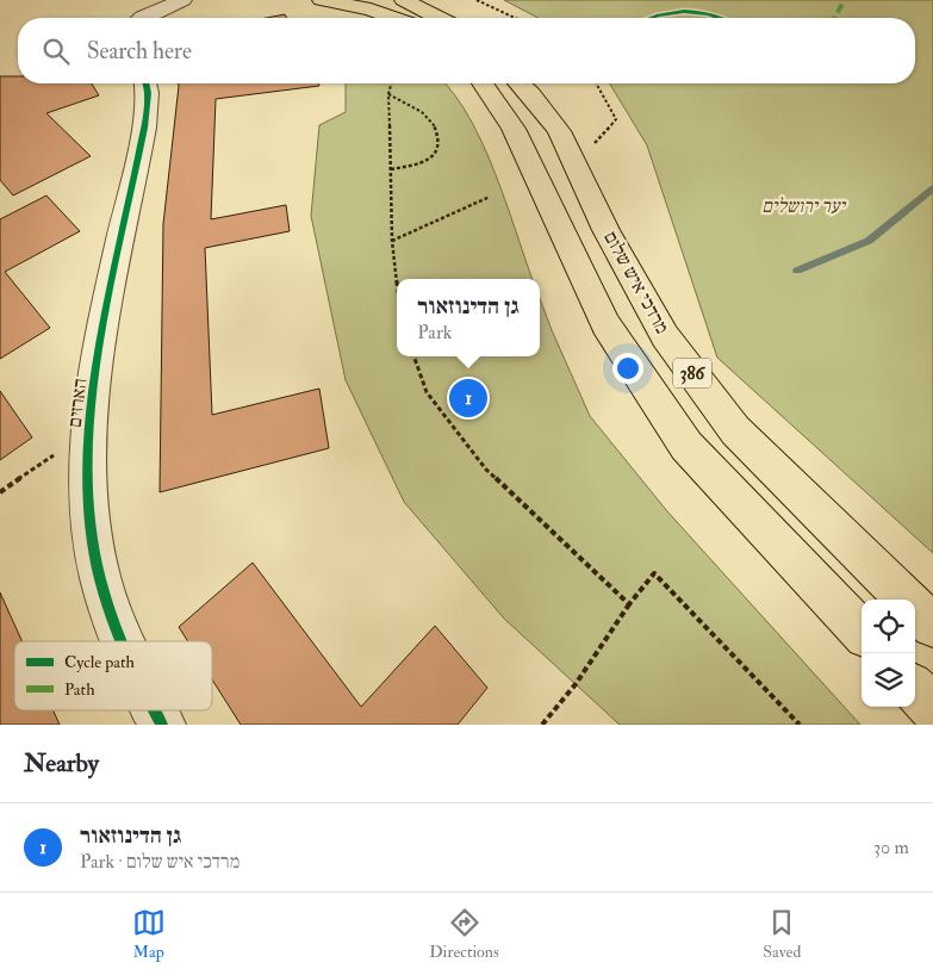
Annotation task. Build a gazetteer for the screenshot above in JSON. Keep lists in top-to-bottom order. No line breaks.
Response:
{"streets":{"main road":["מרדכי איש שלום","386"],"street":["הארזים"]},"parks":["יער ירושלים"],"legend":["Cycle path","Path"],"page":{"search":"Search here","popup":["גן הדינוזאור","Park"],"pins":"1","heading":"Nearby","list":[{"mark":"1","name":"גן הדינוזאור","note":"Park · מרדכי איש שלום","value":"30 m"}],"nav":["Map","Directions","Saved"]}}
